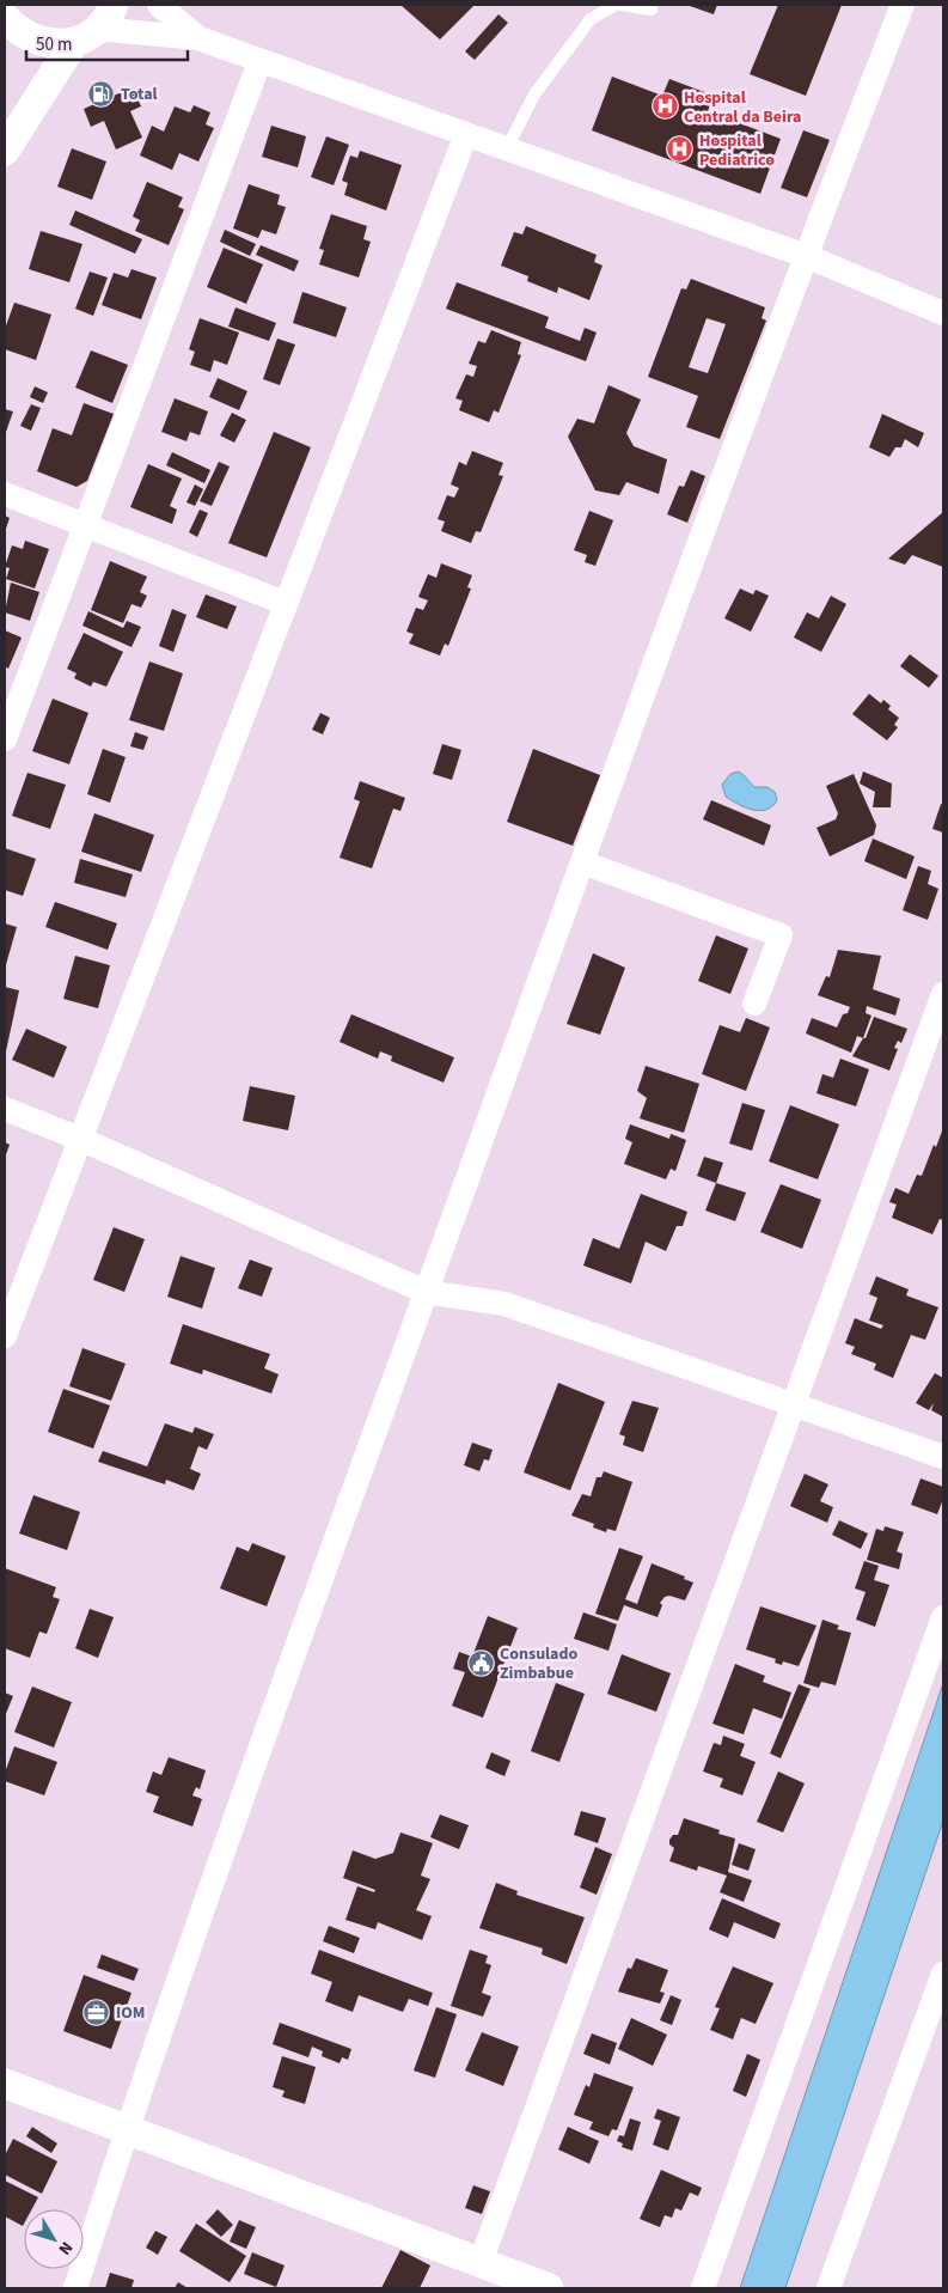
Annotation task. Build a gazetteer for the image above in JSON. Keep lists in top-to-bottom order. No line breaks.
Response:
{"places":{"fuel station":["Total"],"hospital":["Hospital Central da Beira","Hospital Pediatrico"],"public building":["Consulado Zimbabue"],"office":["IOM"]},"scale_bar":"50 m","north":"bottom right"}
